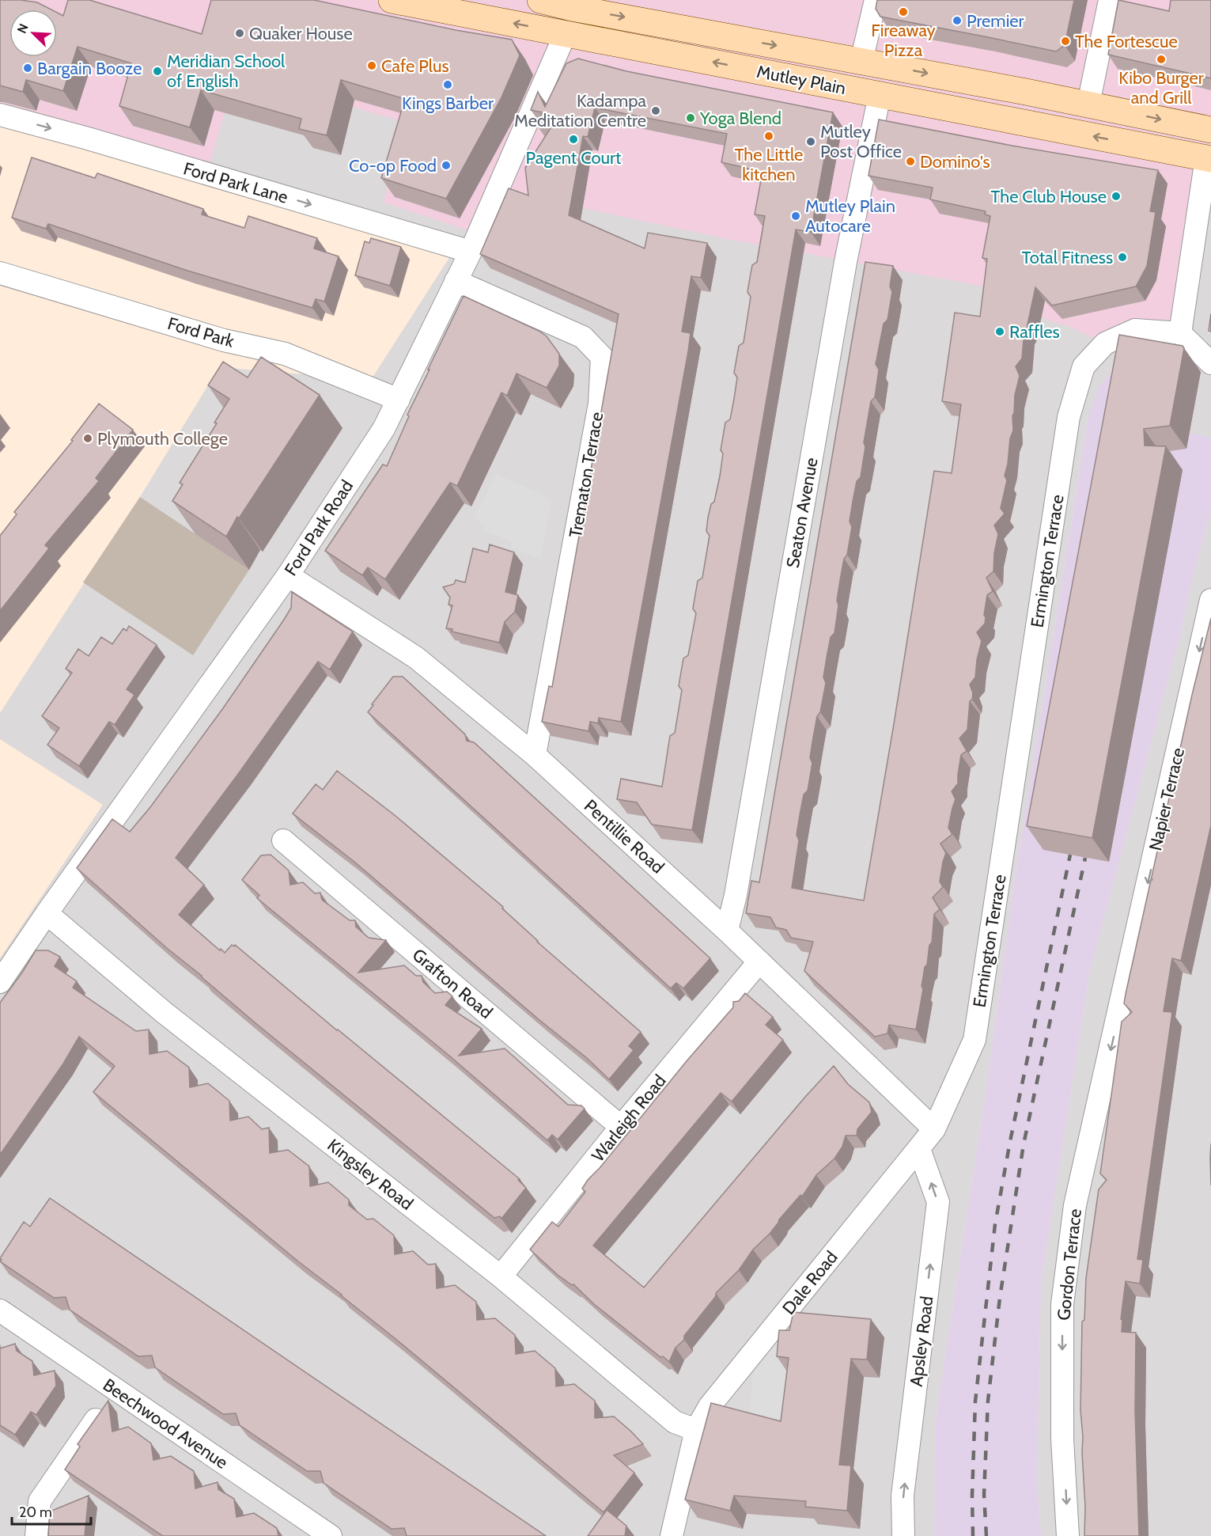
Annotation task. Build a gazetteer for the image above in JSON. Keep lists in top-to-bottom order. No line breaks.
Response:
{"streets":{"main road":["Mutley Plain"],"street":["Ford Park Lane","Ford Park","Trematon Terrace","Seaton Avenue","Ford Park Road","Ermington Terrace","Napier Terrace","Pentillie Road","Grafton Road","Warleigh Road","Kingsley Road","Gordon Terrace","Dale Road","Apsley Road","Beechwood Avenue"]},"crossings":[["Mutley Plain","Seaton Avenue"],["Mutley Plain","Ford Park Road"],["Ford Park Lane","Ford Park Road"],["Ford Park","Ford Park Road"],["Trematon Terrace","Ford Park Road"],["Trematon Terrace","Pentillie Road"],["Seaton Avenue","Pentillie Road"],["Ford Park Road","Pentillie Road"],["Ford Park Road","Kingsley Road"],["Ermington Terrace","Dale Road"],["Napier Terrace","Gordon Terrace"],["Pentillie Road","Warleigh Road"],["Pentillie Road","Dale Road"],["Grafton Road","Warleigh Road"],["Warleigh Road","Kingsley Road"],["Kingsley Road","Dale Road"],["Dale Road","Apsley Road"]],"one_way":["Ford Park Lane","Napier Terrace","Gordon Terrace","Apsley Road"],"places":["Fireaway Pizza","Premier","Quaker House","The Fortescue","Kibo Burger and Grill","Cafe Plus","Bargain Booze","Meridian School of English","Kings Barber","Kadampa Meditation Centre","Yoga Blend","The Little kitchen","Pagent Court","Mutley Post Office","Domino's","Co-op Food","The Club House","Mutley Plain Autocare","Total Fitness","Raffles","Plymouth College"],"scale_bar":"20 m","north":"top left"}
